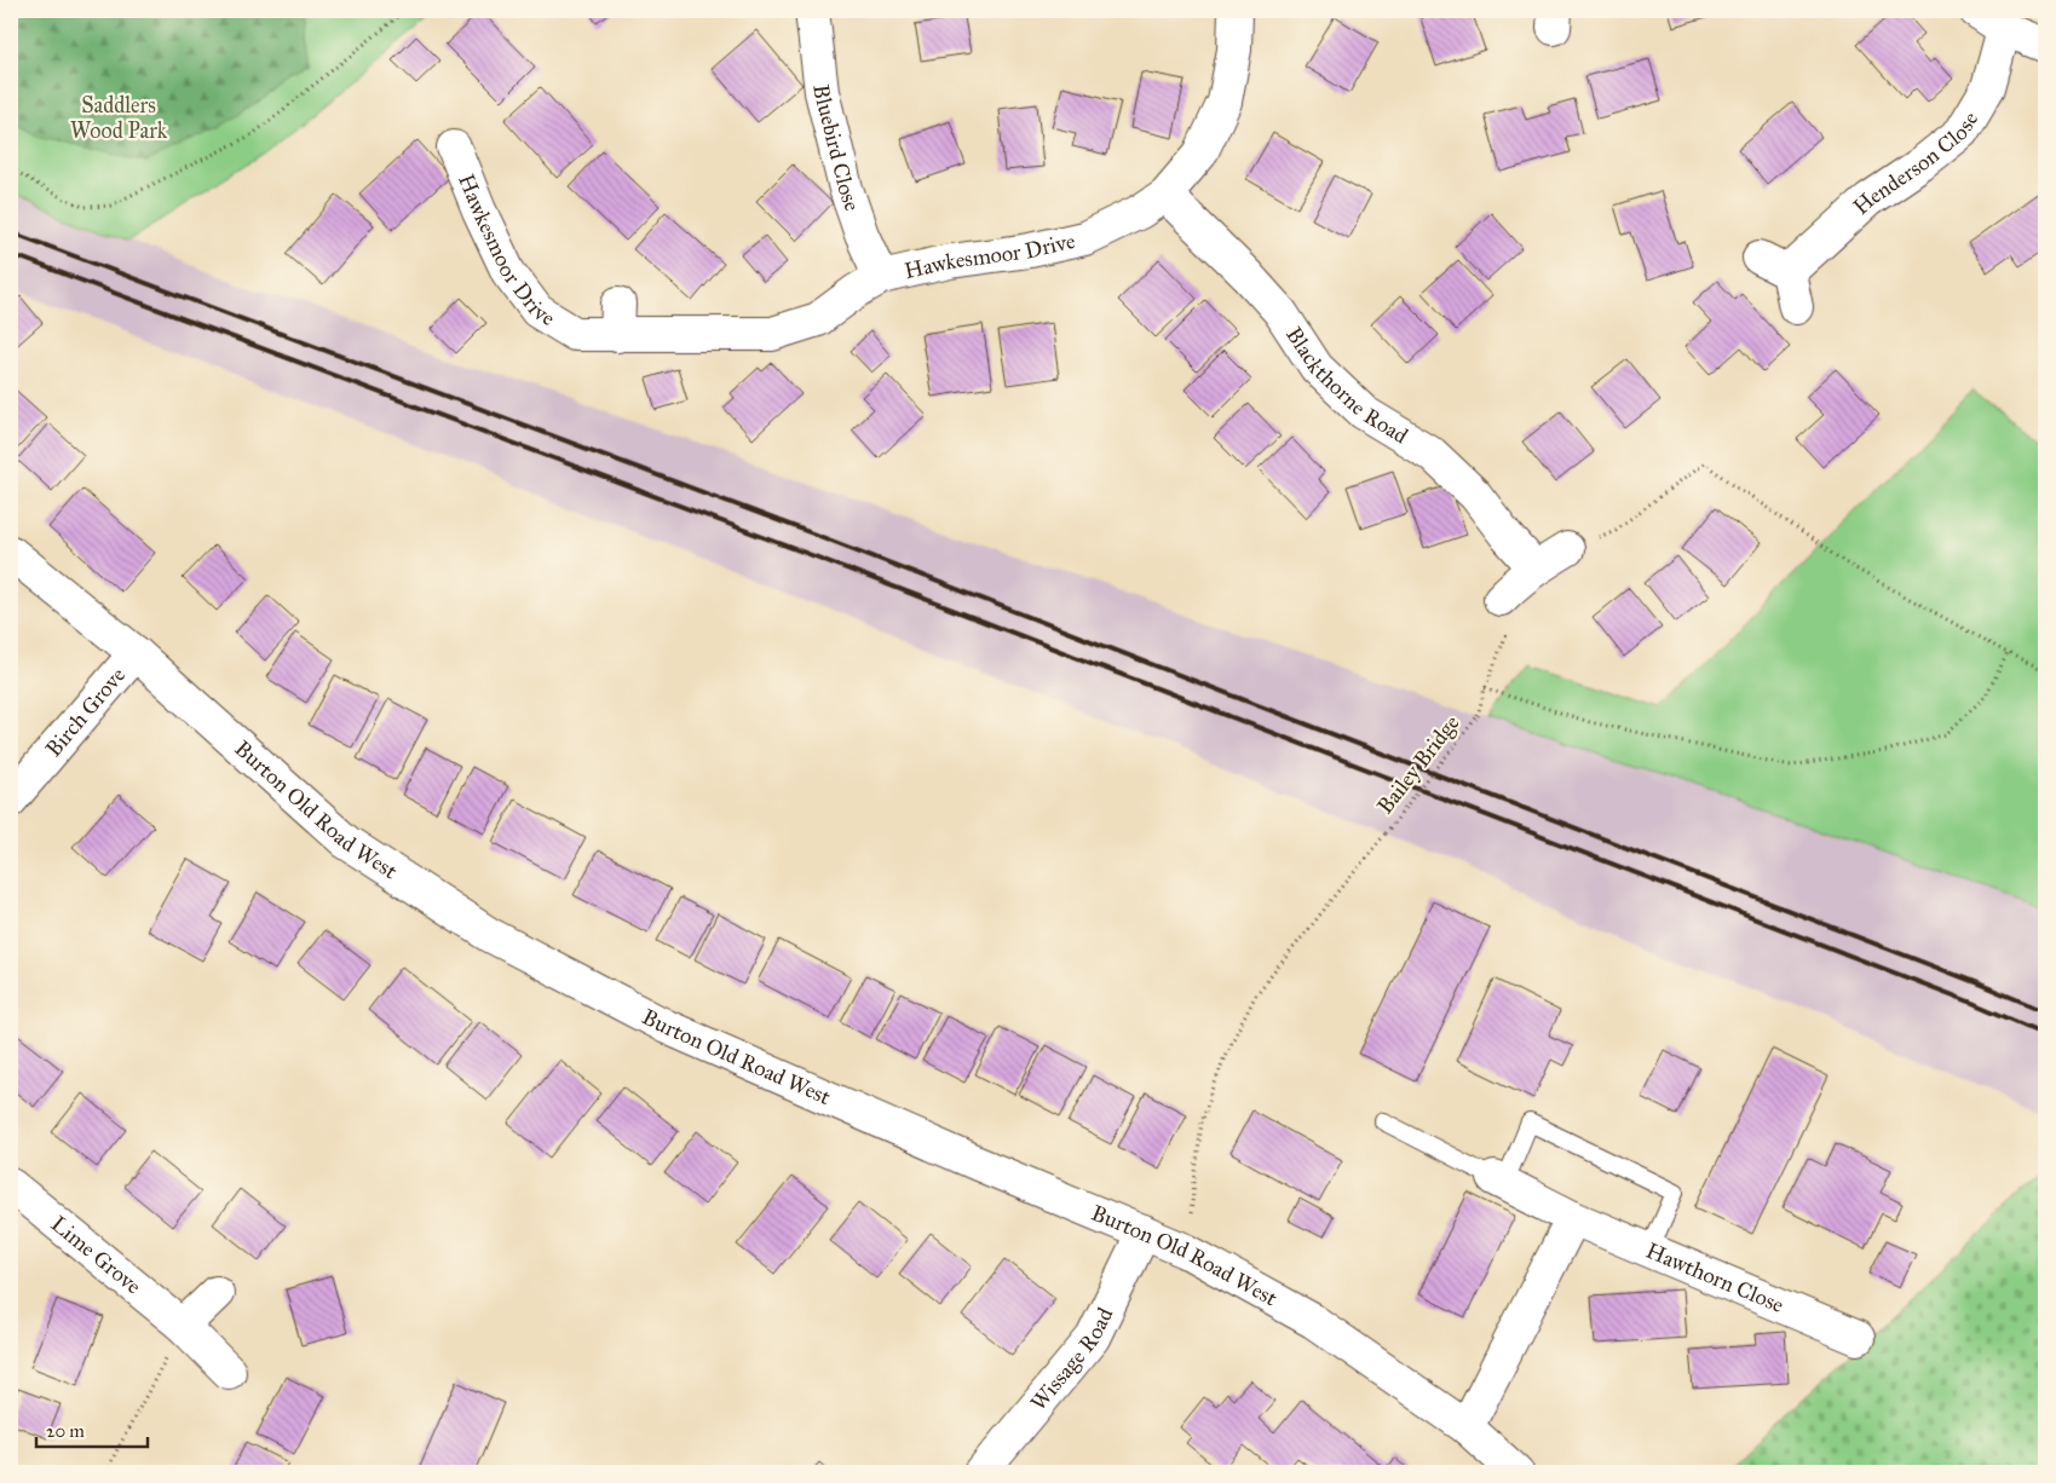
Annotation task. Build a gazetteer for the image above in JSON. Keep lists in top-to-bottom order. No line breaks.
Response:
{"streets":{"street":["Bluebird Close","Henderson Close","Hawkesmoor Drive","Blackthorne Road","Birch Grove","Burton Old Road West","Lime Grove","Hawthorn Close","Wissage Road"],"path":["Bailey Bridge"]},"crossings":[["Bluebird Close","Hawkesmoor Drive"],["Hawkesmoor Drive","Blackthorne Road"],["Birch Grove","Burton Old Road West"],["Bailey Bridge","Burton Old Road West"],["Burton Old Road West","Wissage Road"]],"parks":["Saddlers Wood Park"],"scale_bar":"20 m"}
